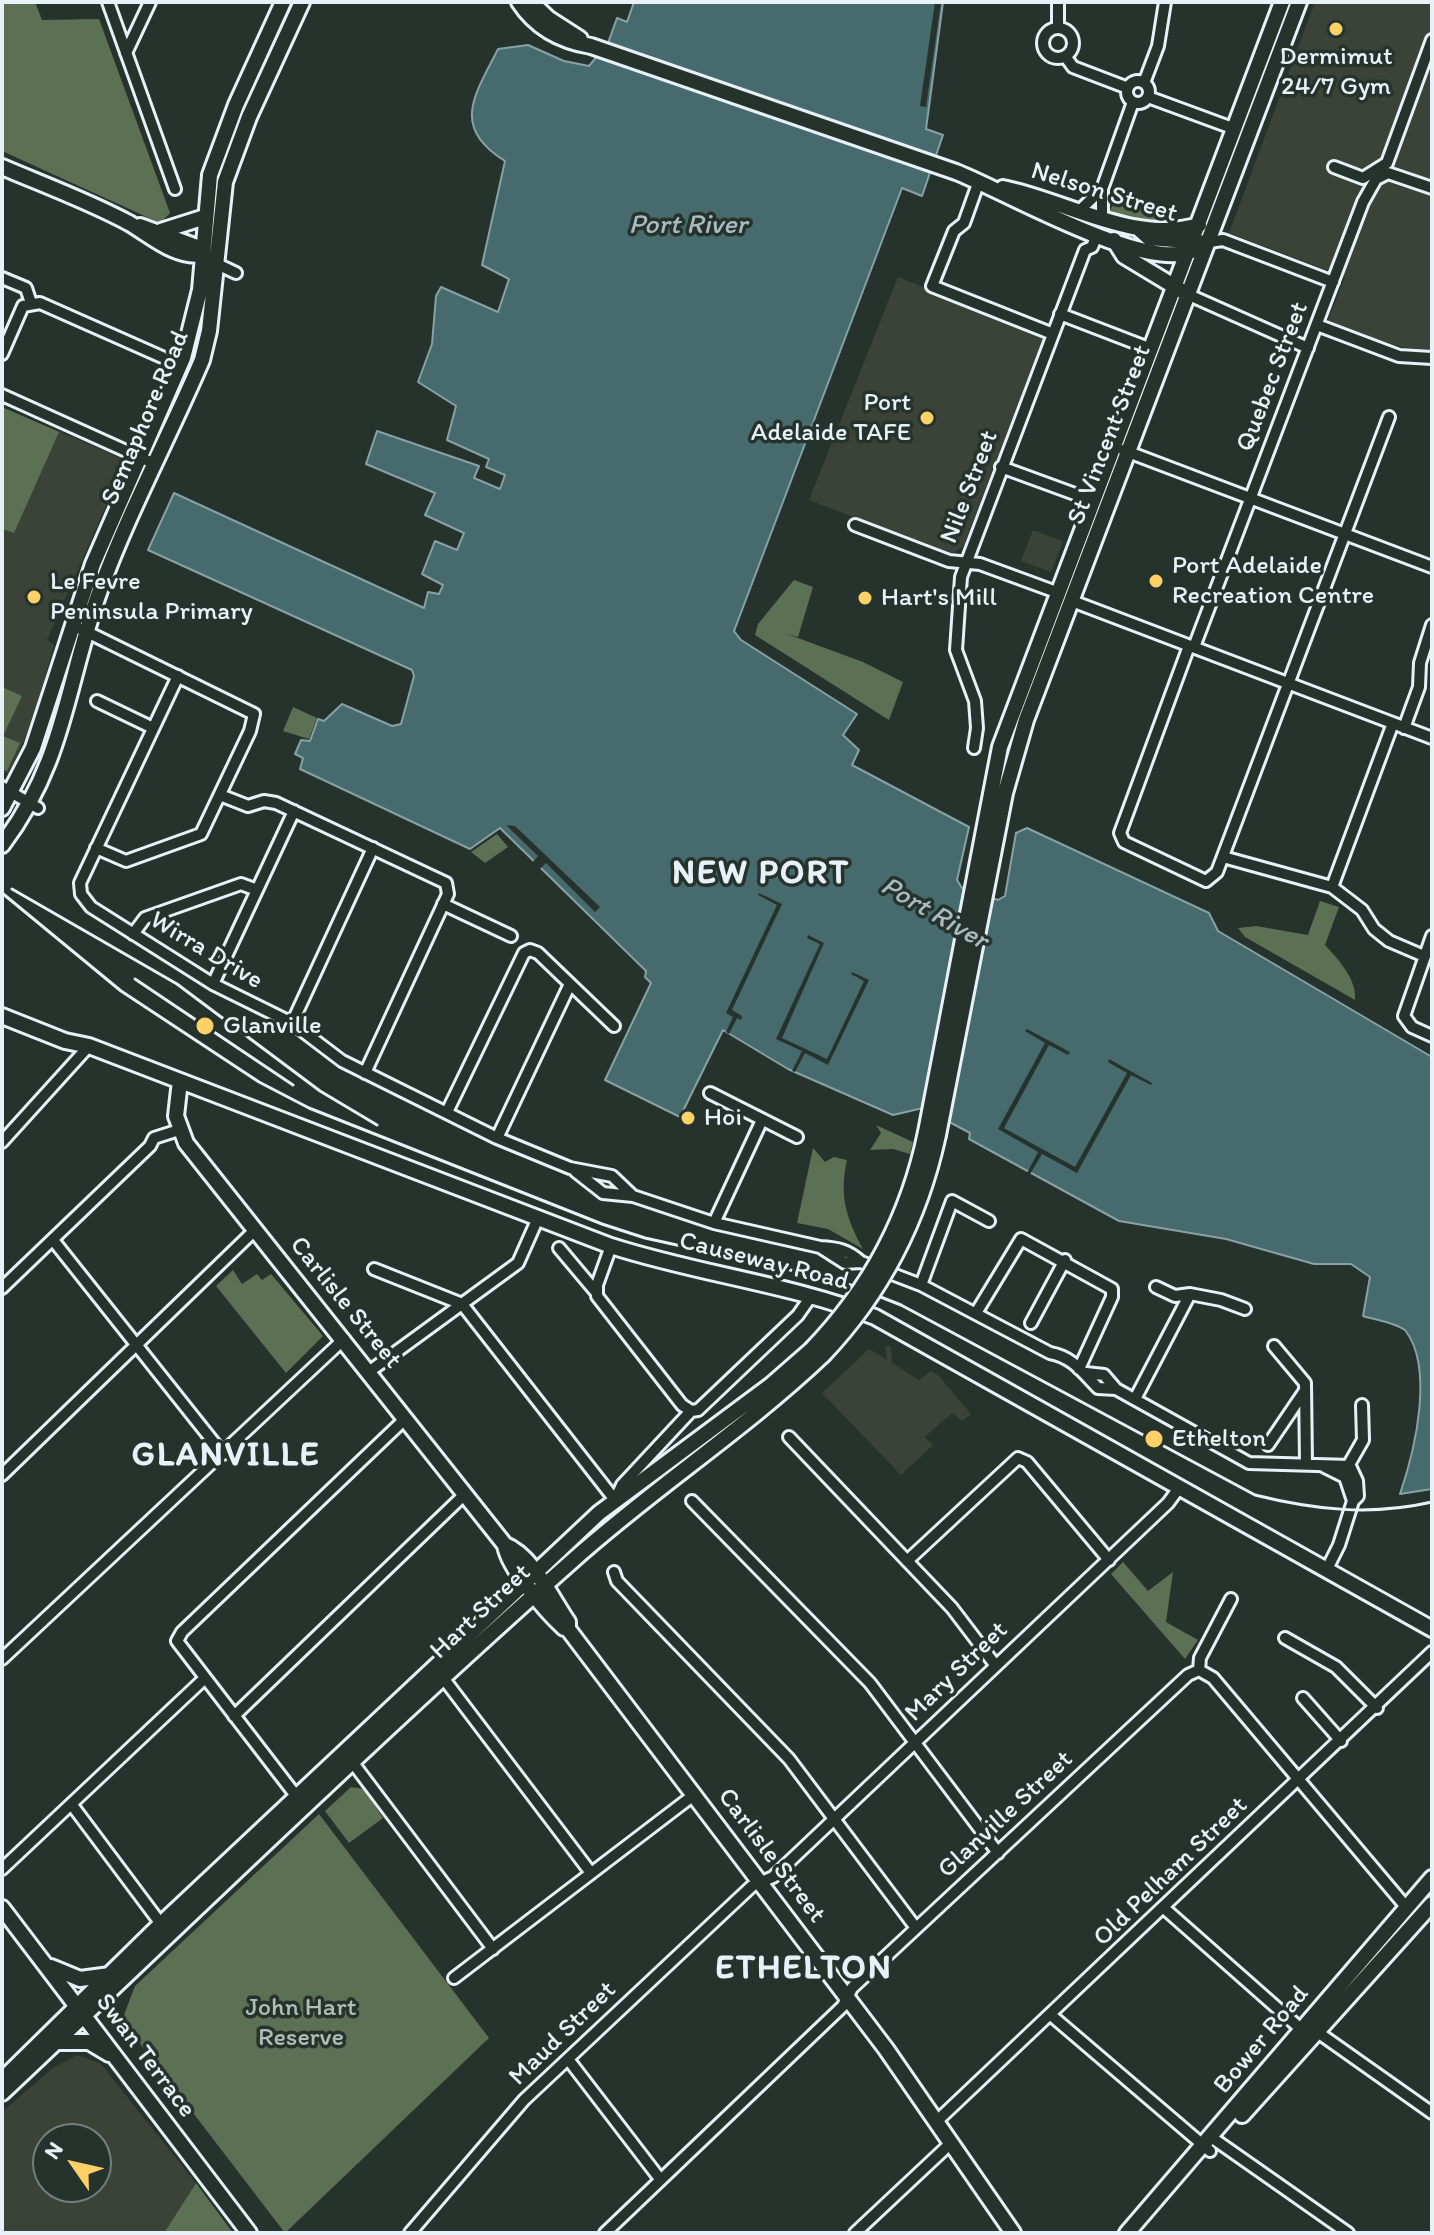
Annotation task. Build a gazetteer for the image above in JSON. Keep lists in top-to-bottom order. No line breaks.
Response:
{"streets":{"main road":["Nelson Street","Semaphore Road","St Vincent Street","Causeway Road","Carlisle Street","Hart Street","Bower Road","Swan Terrace"],"street":["Quebec Street","Nile Street","Wirra Drive","Mary Street","Glanville Street","Old Pelham Street","Maud Street"]},"crossings":[["Nelson Street","St Vincent Street"],["Nelson Street","Nile Street"],["St Vincent Street","Hart Street"],["Causeway Road","Hart Street"],["Causeway Road","Mary Street"],["Carlisle Street","Hart Street"],["Carlisle Street","Mary Street"],["Carlisle Street","Glanville Street"],["Carlisle Street","Old Pelham Street"],["Carlisle Street","Maud Street"],["Hart Street","Swan Terrace"],["Mary Street","Maud Street"]],"districts":["NEW PORT","GLANVILLE","ETHELTON"],"water":["Port River"],"parks":["John Hart Reserve"],"places":["Dermimut 24/7 Gym","Port Adelaide TAFE","Port Adelaide Recreation Centre","Le Fevre Peninsula Primary","Hart's Mill","Glanville","Hoi","Ethelton"],"north":"top left"}
